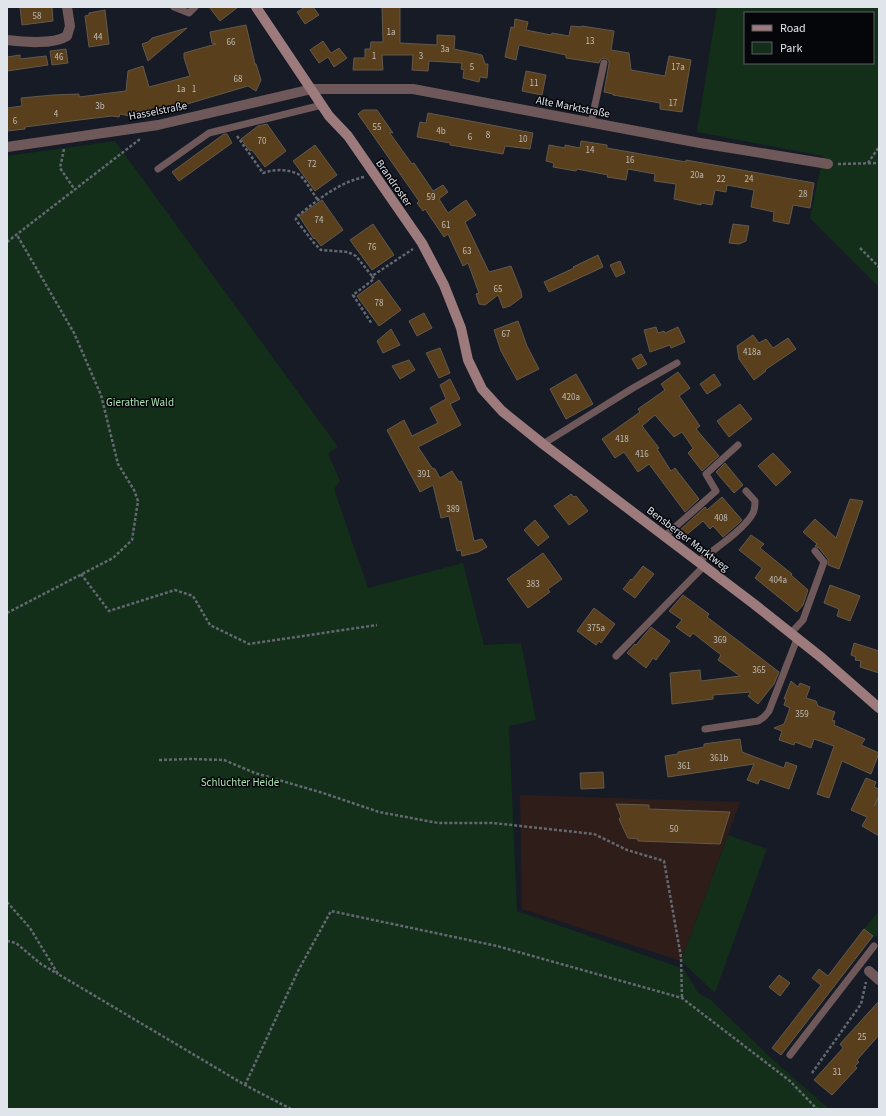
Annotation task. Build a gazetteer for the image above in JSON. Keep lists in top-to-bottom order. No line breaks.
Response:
{"streets":{"street":["Alte Marktstraße","Hasselstraße","Brandroster","Bensberger Marktweg"]},"crossings":[["Alte Marktstraße","Hasselstraße"],["Alte Marktstraße","Brandroster"],["Hasselstraße","Brandroster"],["Brandroster","Bensberger Marktweg"]],"parks":["Gierather Wald","Schluchter Heide"],"house_numbers":["58","1a","44","13","66","3a","1","3","46","5","17a","68","11","1a","1","17","3b","4","6","55","4b","8","6","10","70","14","16","72","20a","22","24","28","59","74","61","76","63","65","78","67","418a","420a","418","416","391","389","408","404a","383","375a","369","365","359","361b","361","50","25","31"],"legend":["Road","Park"]}
